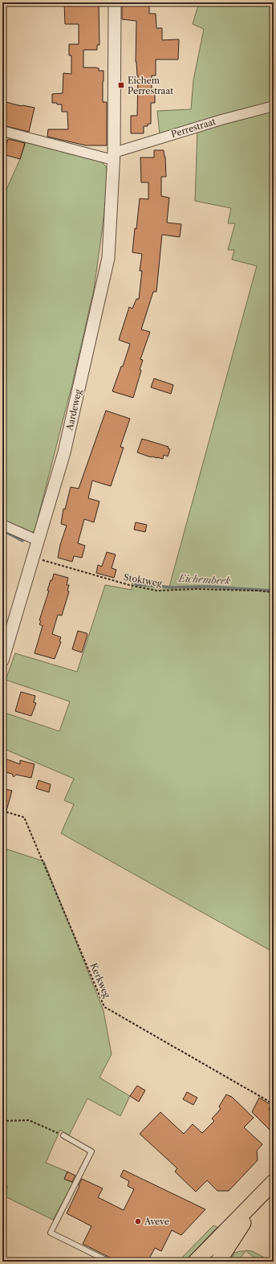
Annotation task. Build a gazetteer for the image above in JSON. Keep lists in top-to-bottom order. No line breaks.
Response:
{"streets":{"street":["Perrestraat","Aardeweg"],"path":["Stoktweg","Kerkweg"]},"crossings":[["Perrestraat","Aardeweg"],["Aardeweg","Stoktweg"]],"water":["Eichembeek"],"places":{"transit":["Eichem Perrestraat"],"other":["Aveve"]}}
